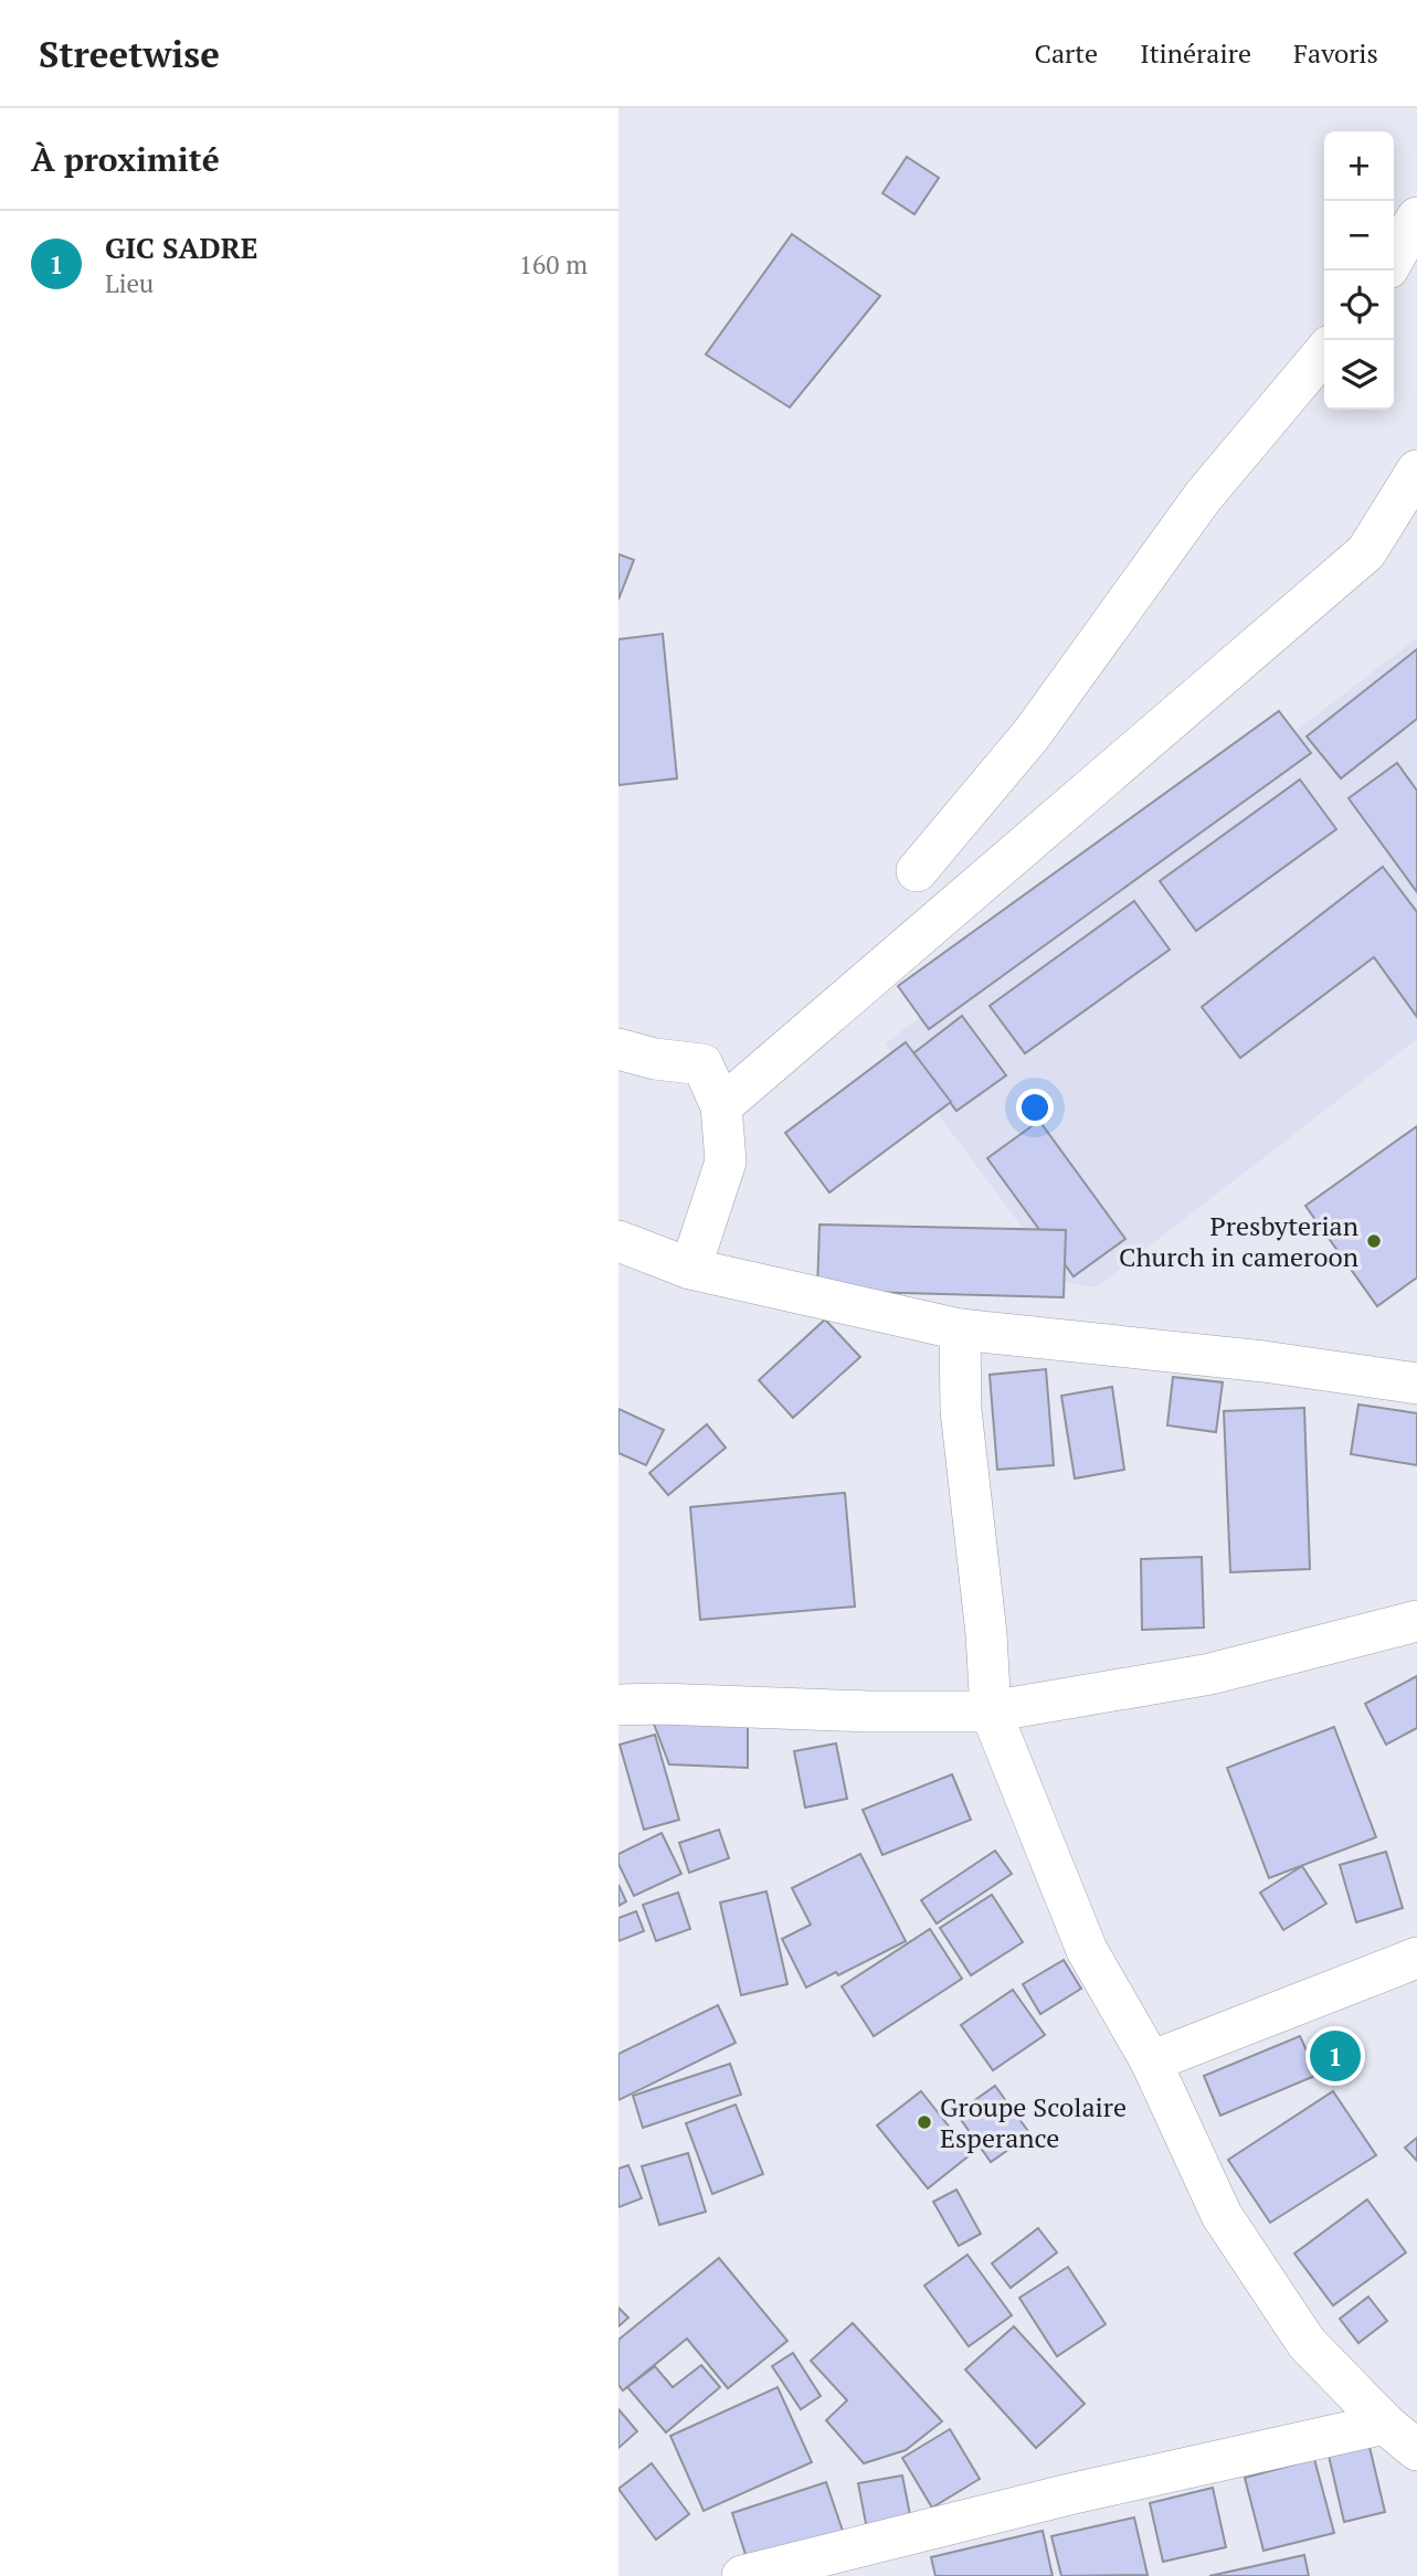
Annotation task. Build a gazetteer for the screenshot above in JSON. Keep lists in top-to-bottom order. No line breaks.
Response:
{"places":["Presbyterian Church in cameroon","Groupe Scolaire Esperance"],"page":{"header":"Streetwise","nav":["Carte","Itinéraire","Favoris"],"heading":"À proximité","map_buttons":["+","−"],"list":[{"mark":"1","name":"GIC SADRE","note":"Lieu","value":"160 m"}],"pins":"1"}}
